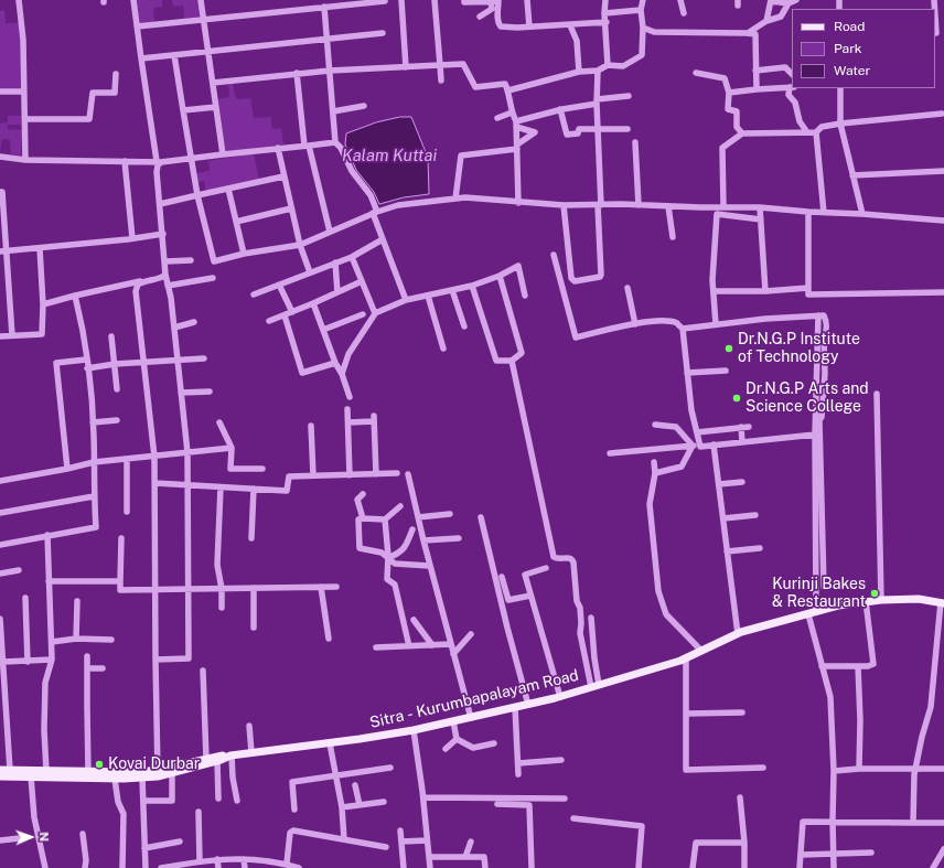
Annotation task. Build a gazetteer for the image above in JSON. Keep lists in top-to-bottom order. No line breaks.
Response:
{"streets":{"main road":["Sitra - Kurumbapalayam Road"]},"water":["Kalam Kuttai"],"places":["Dr.N.G.P Institute of Technology","Dr.N.G.P Arts and Science College","Kurinji Bakes & Restaurant","Kovai Durbar"],"legend":["Road","Park","Water"],"north":"right"}
